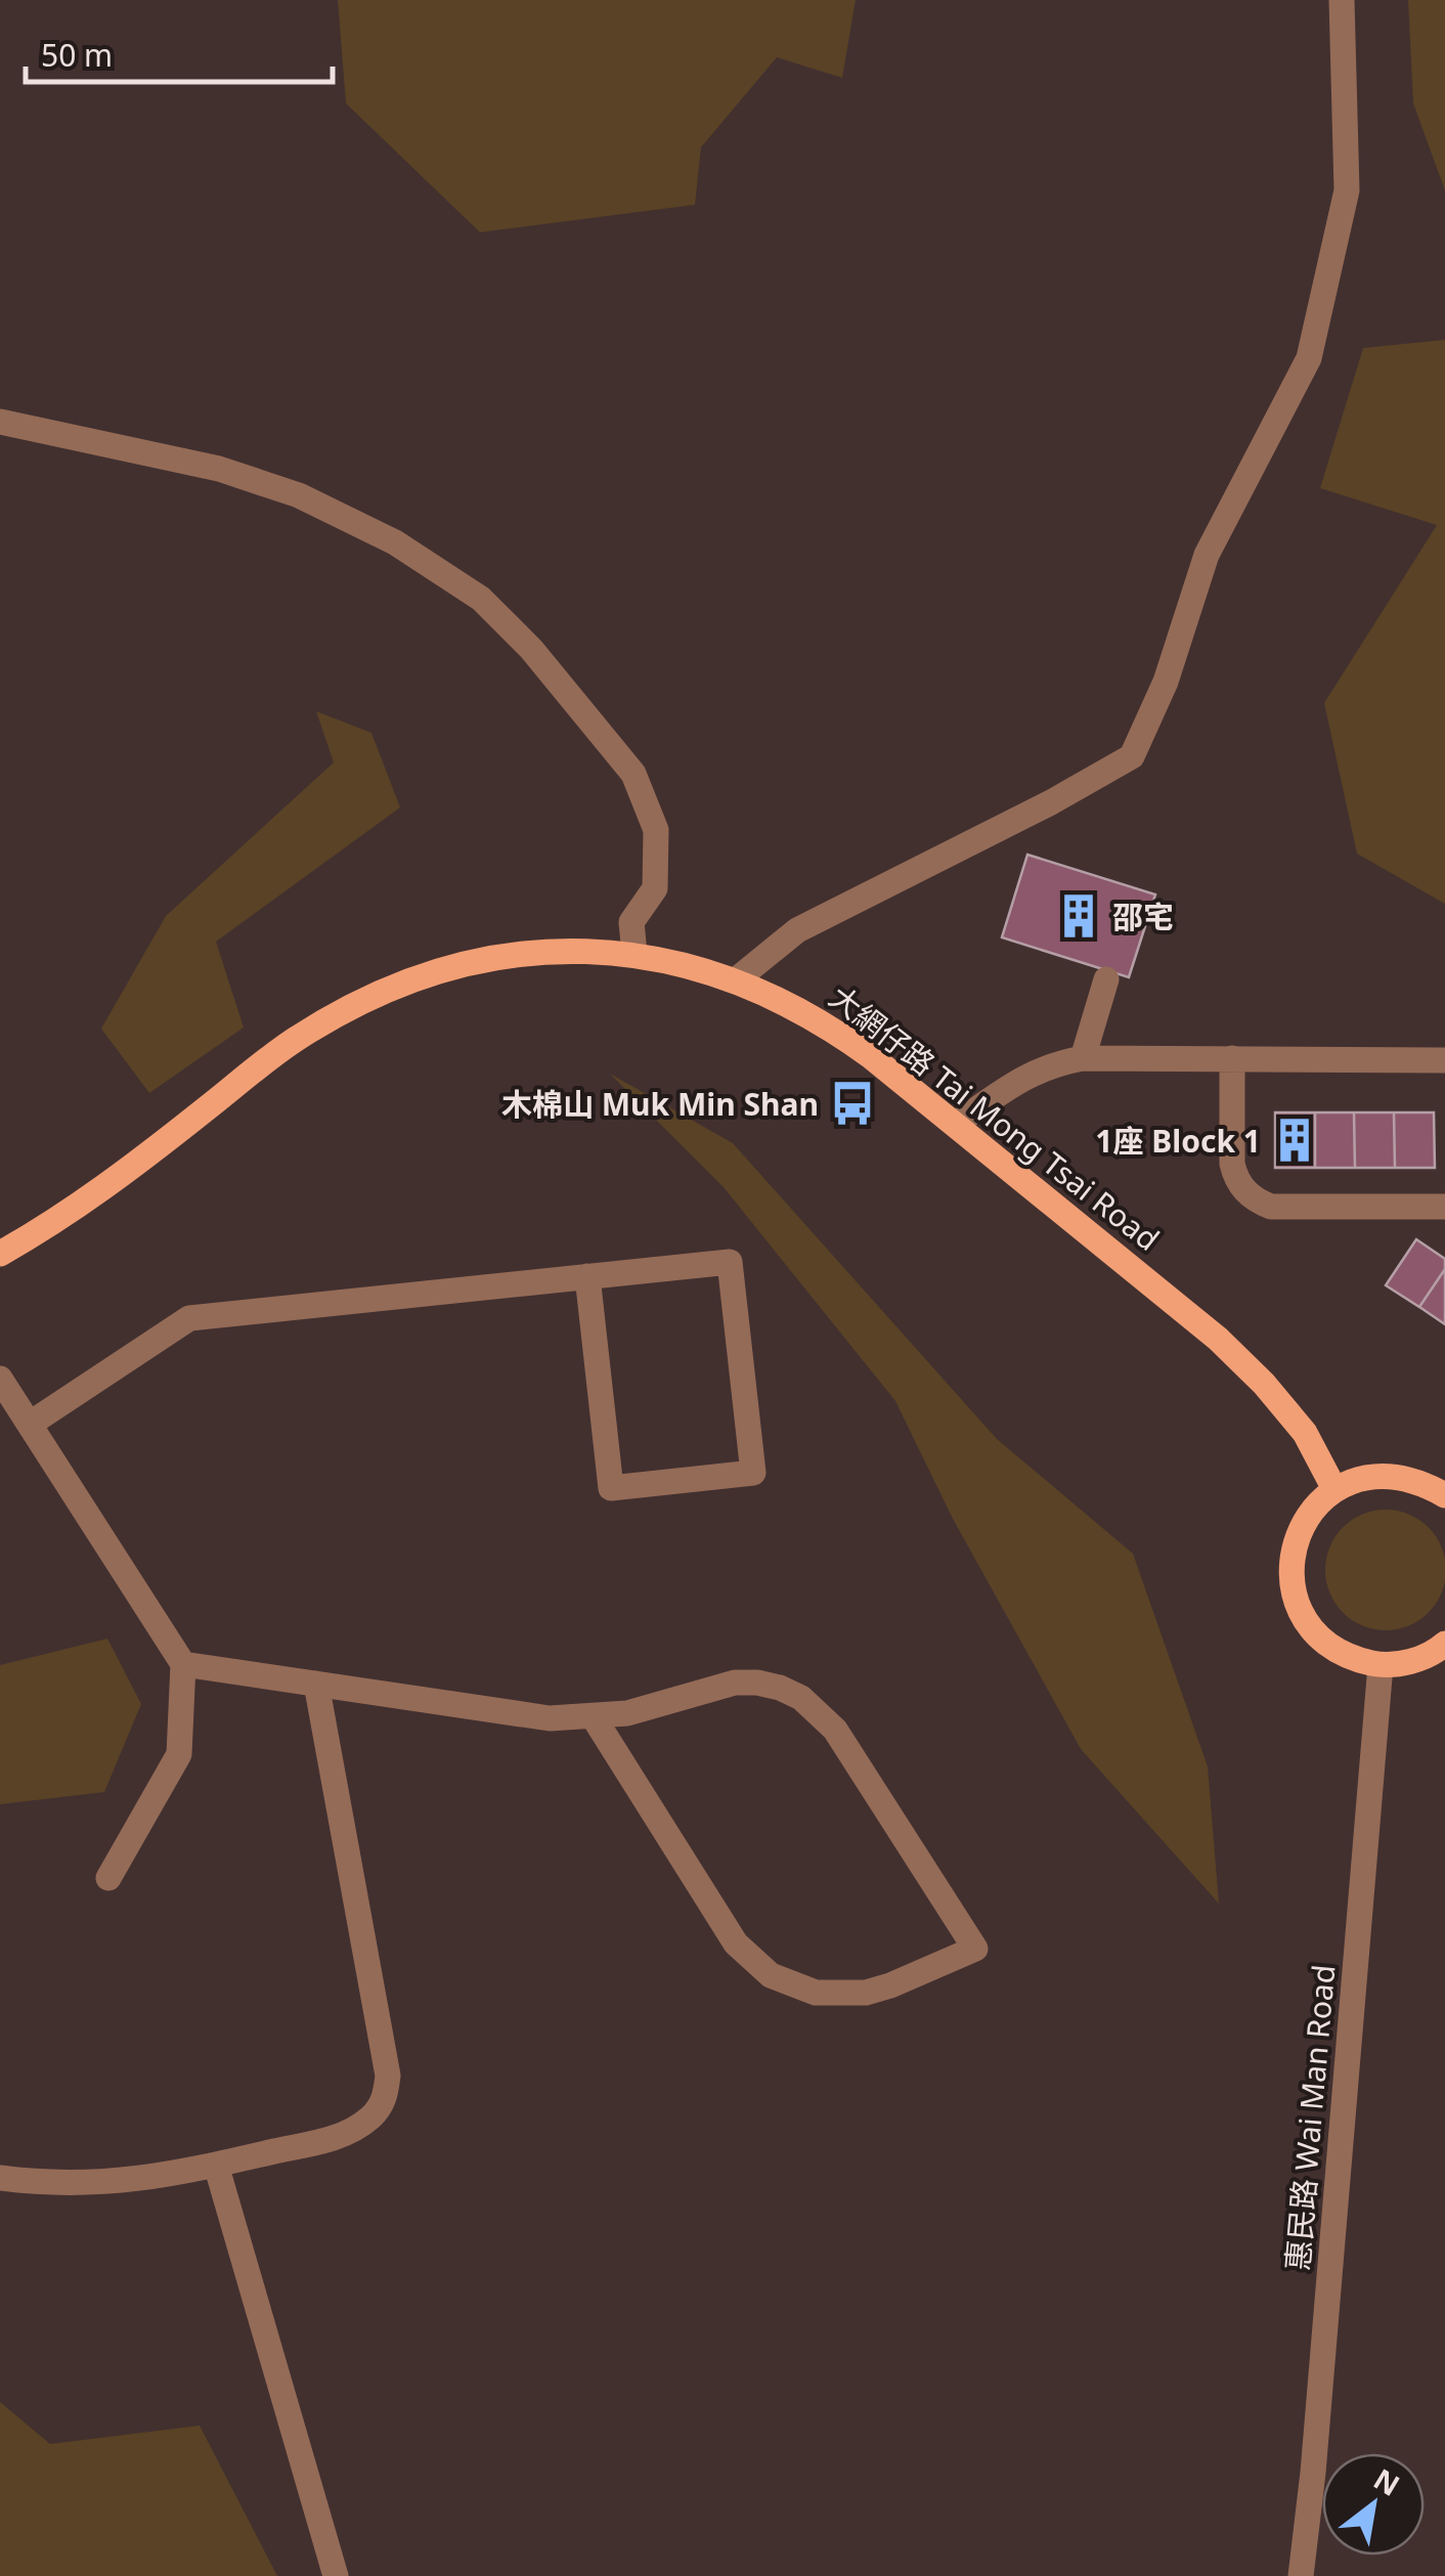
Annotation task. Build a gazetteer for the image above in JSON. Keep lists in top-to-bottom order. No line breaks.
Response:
{"streets":{"main road":["大網仔路 Tai Mong Tsai Road"],"street":["惠民路 Wai Man Road"]},"places":{"building":["邵宅","1座 Block 1"],"bus stop":["木棉山 Muk Min Shan"]},"scale_bar":"50 m","north":"top right"}
